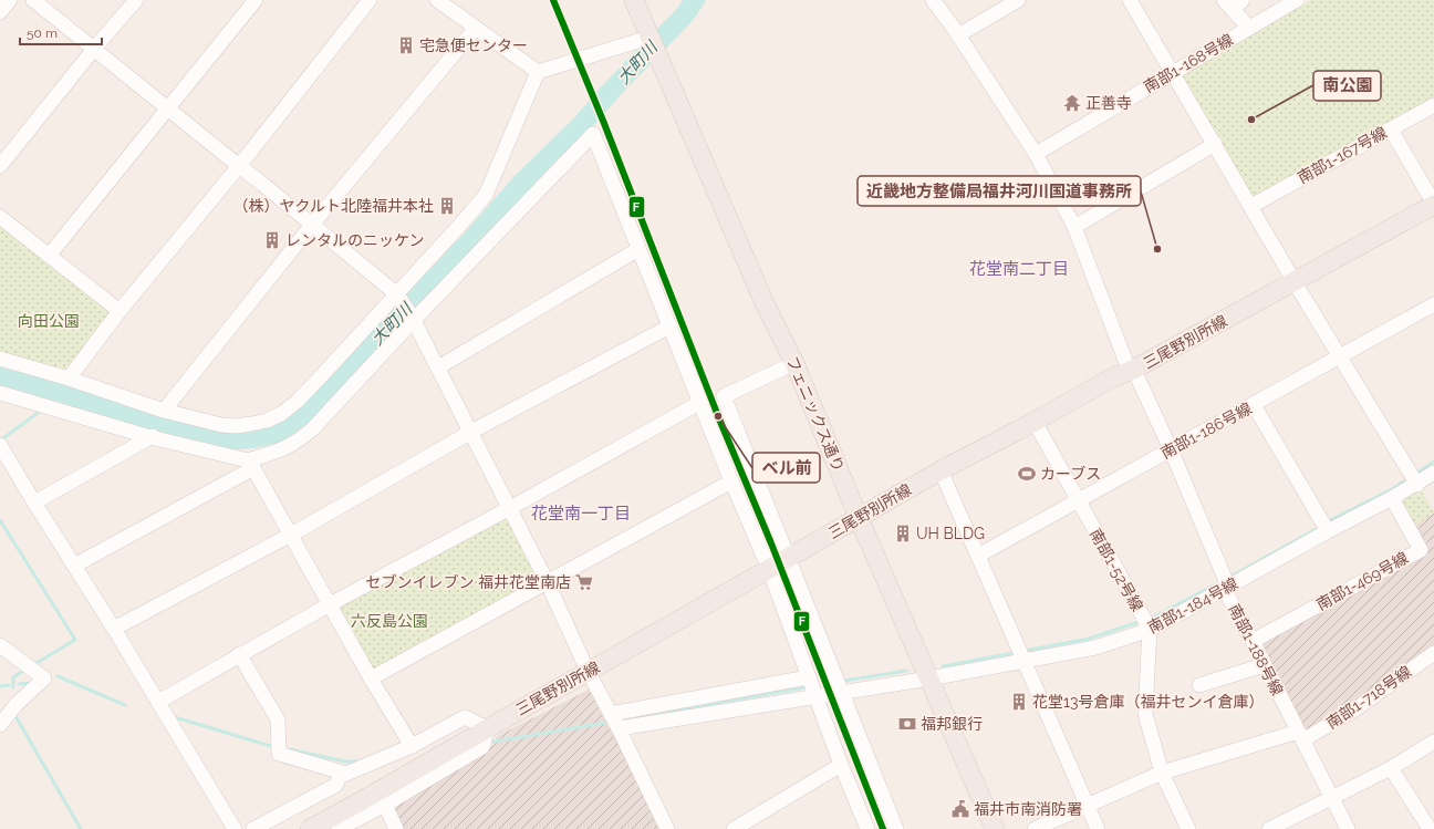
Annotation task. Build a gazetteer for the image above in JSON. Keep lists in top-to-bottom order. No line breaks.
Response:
{"streets":{"main road":["三尾野別所線","フェニックス通り"],"street":["南部1-168号線","南部1-167号線","南部1-186号線","南部1-52号線","南部1-469号線","南部1-184号線","南部1-188号線","南部1-718号線"]},"crossings":[["南部1-168号線","南部1-188号線"],["三尾野別所線","フェニックス通り"],["三尾野別所線","南部1-52号線"],["三尾野別所線","南部1-188号線"],["フェニックス通り","南部1-184号線"],["南部1-186号線","南部1-52号線"],["南部1-186号線","南部1-188号線"],["南部1-52号線","南部1-184号線"],["南部1-52号線","南部1-718号線"],["南部1-469号線","南部1-184号線"],["南部1-469号線","南部1-188号線"],["南部1-184号線","南部1-188号線"],["南部1-188号線","南部1-718号線"]],"districts":["花堂南二丁目","花堂南一丁目"],"water":["大町川"],"parks":["向田公園","六反島公園"],"places":{"building":["宅急便センター","（株）ヤクルト北陸福井本社","レンタルのニッケン","UH BLDG","花堂13号倉庫（福井センイ倉庫）"],"temple":["正善寺"],"other":["南公園","近畿地方整備局福井河川国道事務所","ベル前"],"sports":["カーブス"],"supermarket":["セブンイレブン 福井花堂南店"],"bank":["福邦銀行"],"public building":["福井市南消防署"]},"lines":["transit line F"],"scale_bar":"50 m"}
